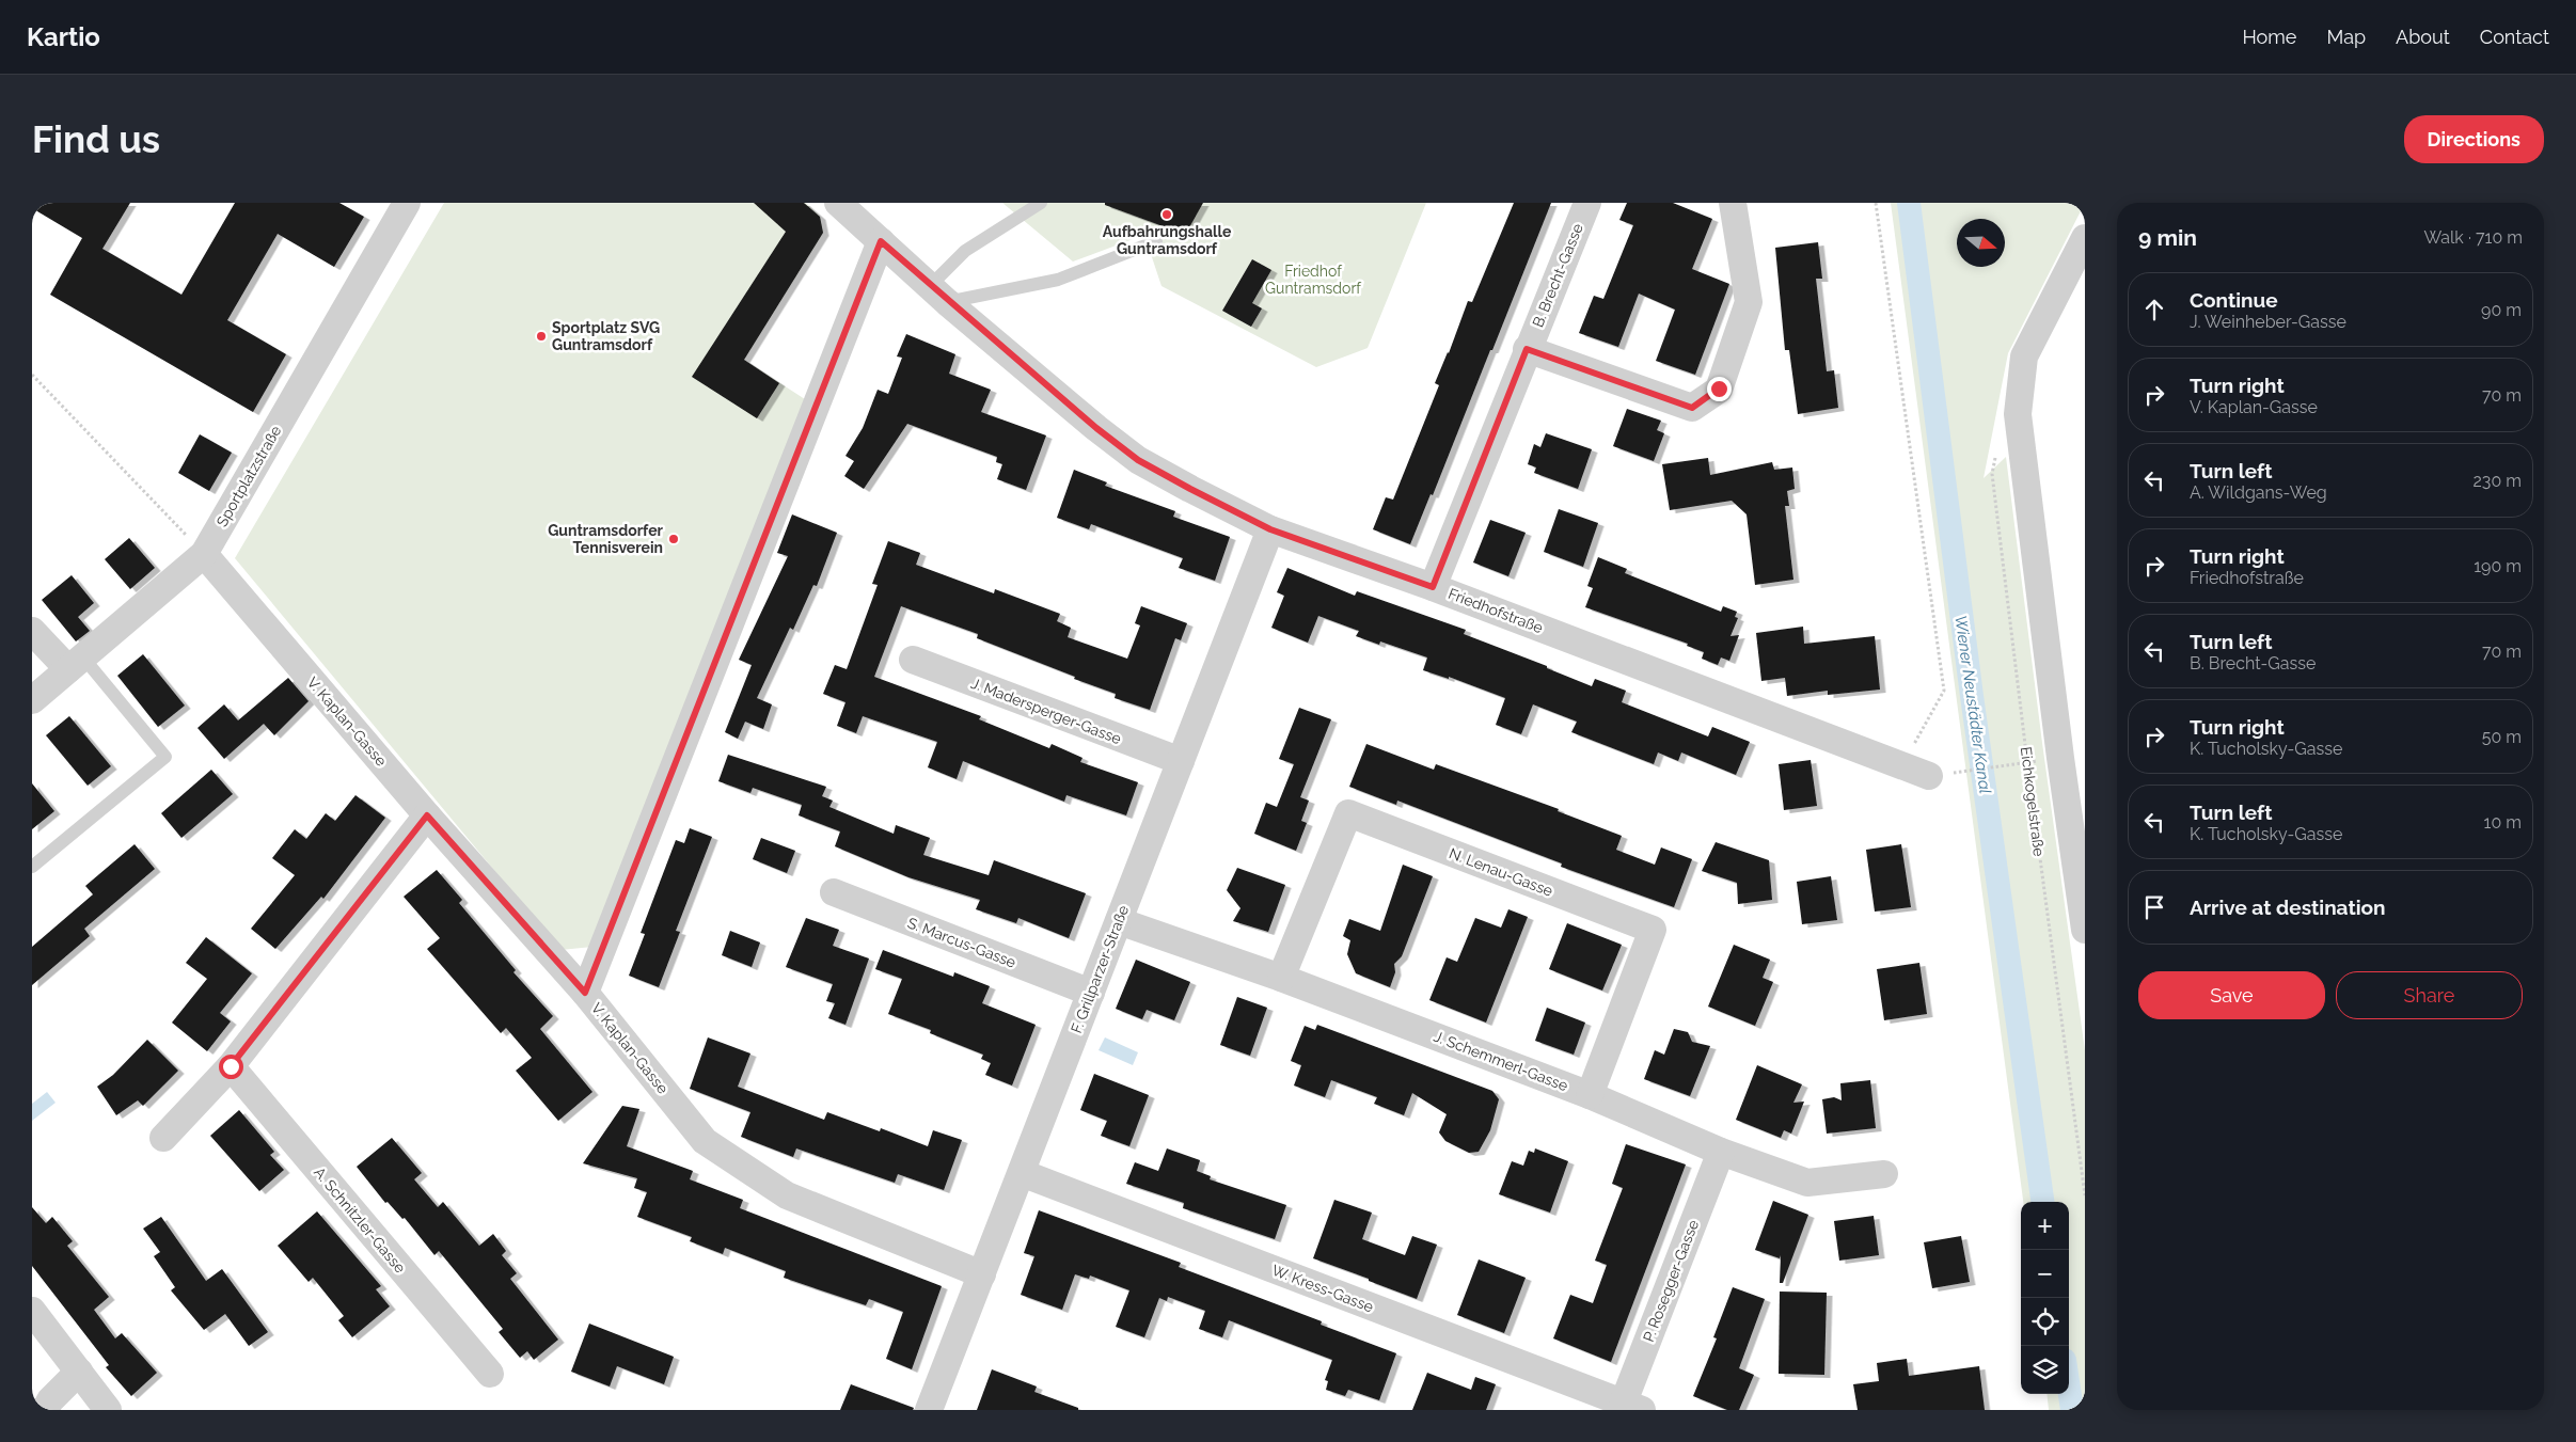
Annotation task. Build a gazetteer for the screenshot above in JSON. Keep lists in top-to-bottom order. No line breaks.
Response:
{"streets":{"street":["B. Brecht-Gasse","Sportplatzstraße","Friedhofstraße","J. Madersperger-Gasse","V. Kaplan-Gasse","N. Lenau-Gasse","S. Marcus-Gasse","F. Grillparzer-Straße","J. Schemmerl-Gasse","A. Schnitzler-Gasse","P. Rosegger-Gasse","W. Kress-Gasse"],"path":["Eichkogelstraße"]},"crossings":[["B. Brecht-Gasse","Friedhofstraße"],["Sportplatzstraße","V. Kaplan-Gasse"],["Friedhofstraße","F. Grillparzer-Straße"],["J. Madersperger-Gasse","F. Grillparzer-Straße"],["V. Kaplan-Gasse","F. Grillparzer-Straße"],["N. Lenau-Gasse","J. Schemmerl-Gasse"],["S. Marcus-Gasse","F. Grillparzer-Straße"],["F. Grillparzer-Straße","J. Schemmerl-Gasse"],["F. Grillparzer-Straße","W. Kress-Gasse"],["J. Schemmerl-Gasse","P. Rosegger-Gasse"],["P. Rosegger-Gasse","W. Kress-Gasse"]],"water":["Wiener Neustädter Kanal"],"parks":["Friedhof Guntramsdorf"],"places":["Aufbahrungshalle Guntramsdorf","Sportplatz SVG Guntramsdorf","Guntramsdorfer Tennisverein"],"north":"right","page":{"header":"Kartio","nav":["Home","Map","About","Contact"],"buttons":["Directions",["Save","Share"]],"title":"Find us","heading":["9 min","Walk · 710 m"],"list":[["Continue","J. Weinheber-Gasse","90 m"],["Turn right","V. Kaplan-Gasse","70 m"],["Turn left","A. Wildgans-Weg","230 m"],["Turn right","Friedhofstraße","190 m"],["Turn left","B. Brecht-Gasse","70 m"],["Turn right","K. Tucholsky-Gasse","50 m"],["Turn left","K. Tucholsky-Gasse","10 m"],"Arrive at destination"],"map_buttons":["+","−"]}}
